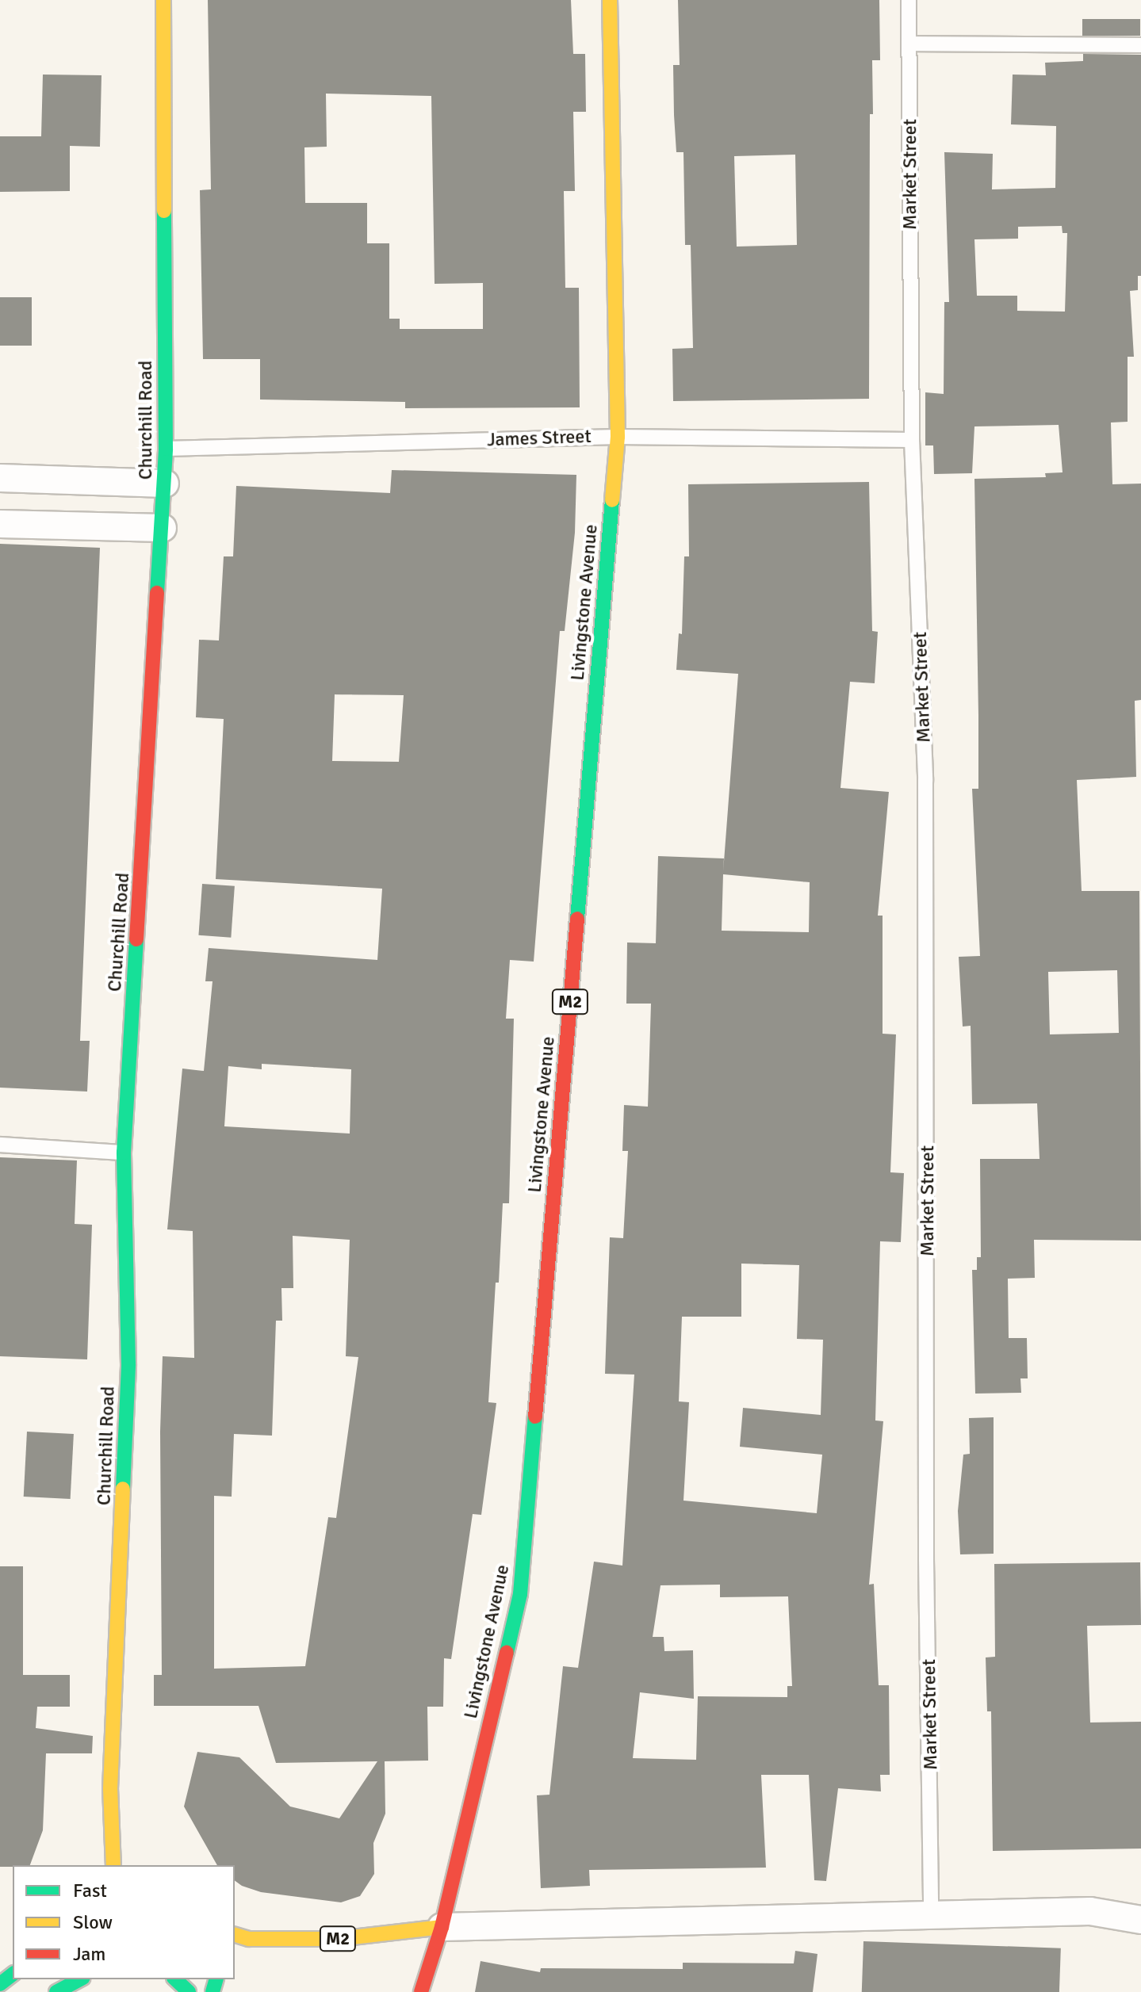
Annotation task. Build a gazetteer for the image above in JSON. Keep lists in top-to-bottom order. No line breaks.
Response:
{"streets":{"highway":["Churchill Road","Livingstone Avenue","M2"],"lane":["Market Street","James Street"]},"crossings":[["Market Street","James Street"],["Churchill Road","James Street"],["James Street","Livingstone Avenue"],["Livingstone Avenue","M2"]],"legend":["Fast","Slow","Jam"]}
